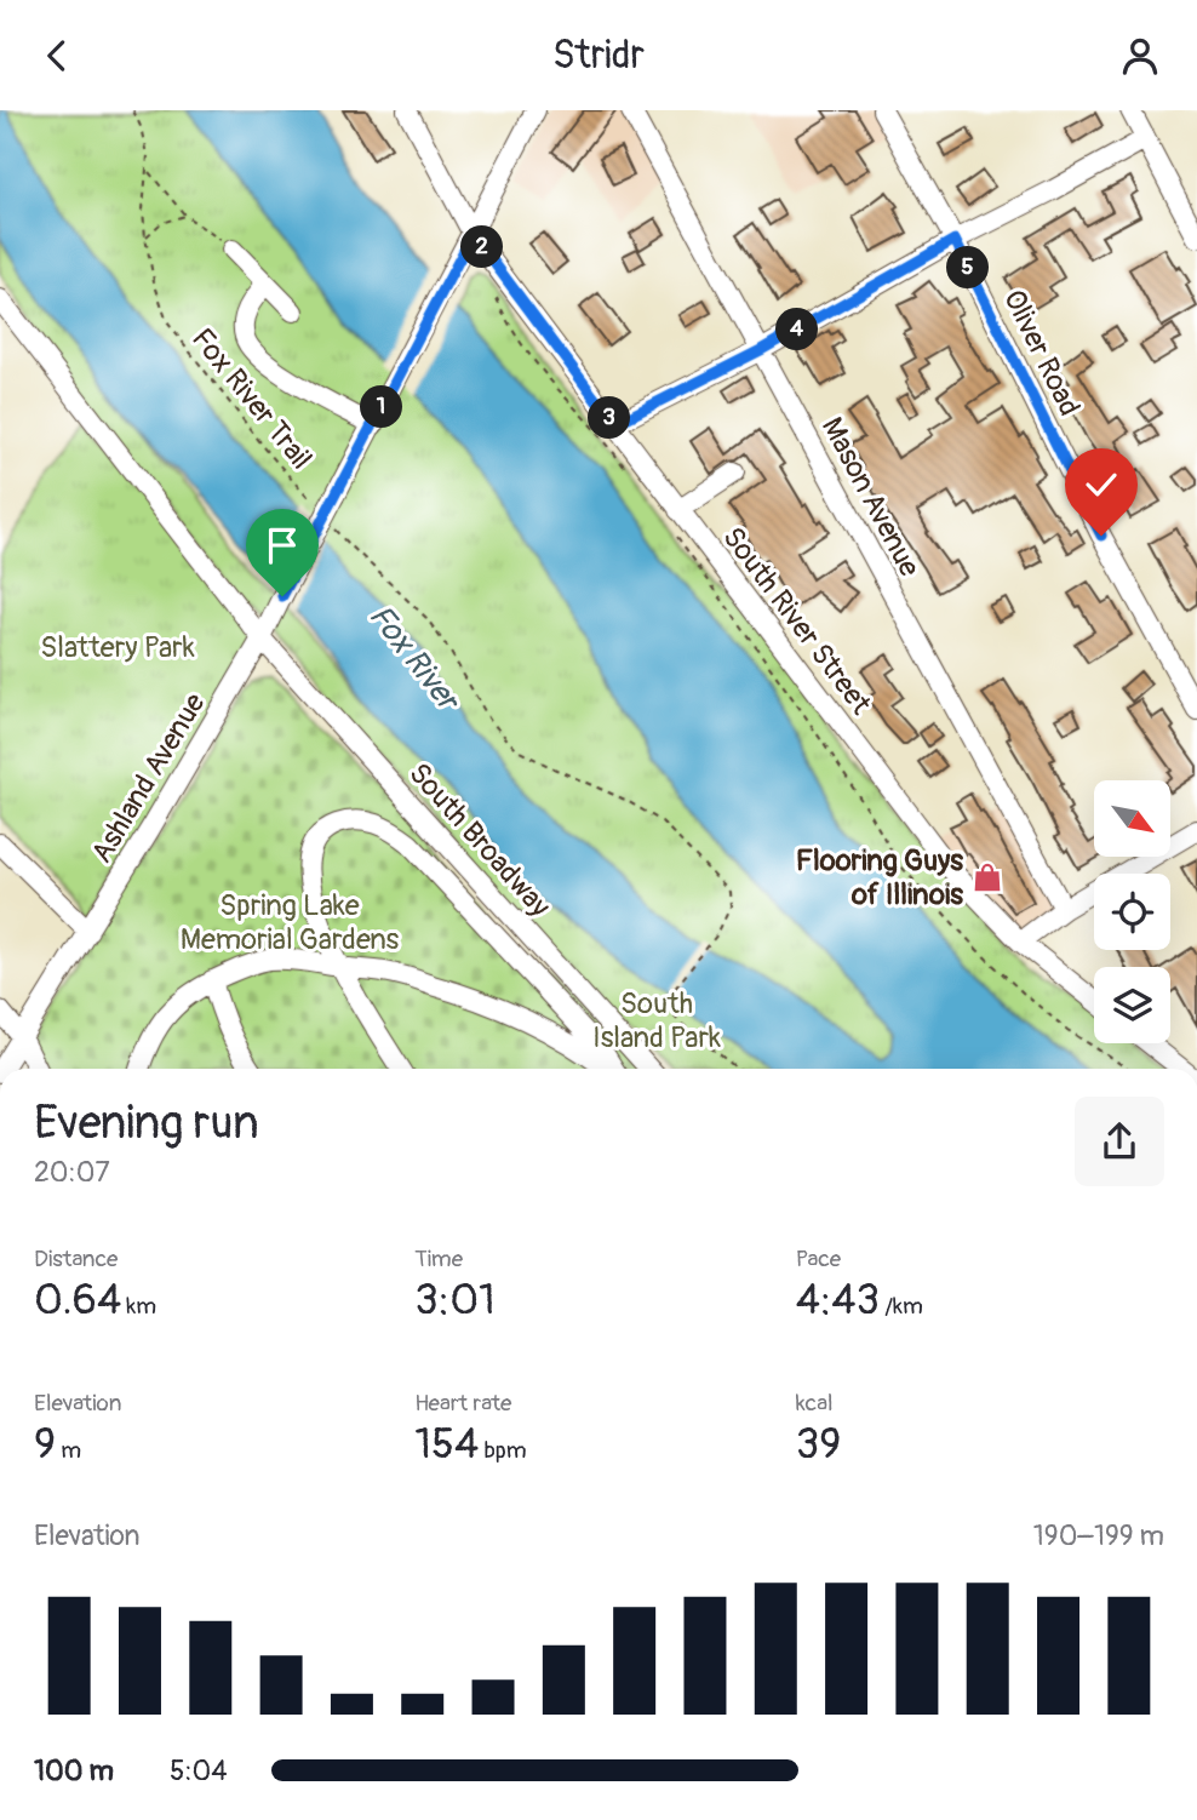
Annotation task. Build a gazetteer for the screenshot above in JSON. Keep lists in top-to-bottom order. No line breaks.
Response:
{"streets":{"street":["Oliver Road","Mason Avenue","South River Street","Ashland Avenue","South Broadway"],"path":["Fox River Trail"]},"crossings":[["South River Street","Ashland Avenue"],["Ashland Avenue","South Broadway"]],"water":["Fox River"],"parks":["Slattery Park","Spring Lake Memorial Gardens","South Island Park"],"places":{"shop":["Flooring Guys of Illinois"]},"north":"bottom right","page":{"header":"Stridr","pins":["2","5","4","1","3"],"heading":["Evening run","20:07"],"stats":[["Distance","0.64 km"],["Time","3:01"],["Pace","4:43 /km"],["Elevation","9 m"],["Heart rate","154 bpm"],["kcal","39"]],"chart":["Elevation","190–199 m"],"list":[{"name":"100 m","note":"5:04"}]}}
